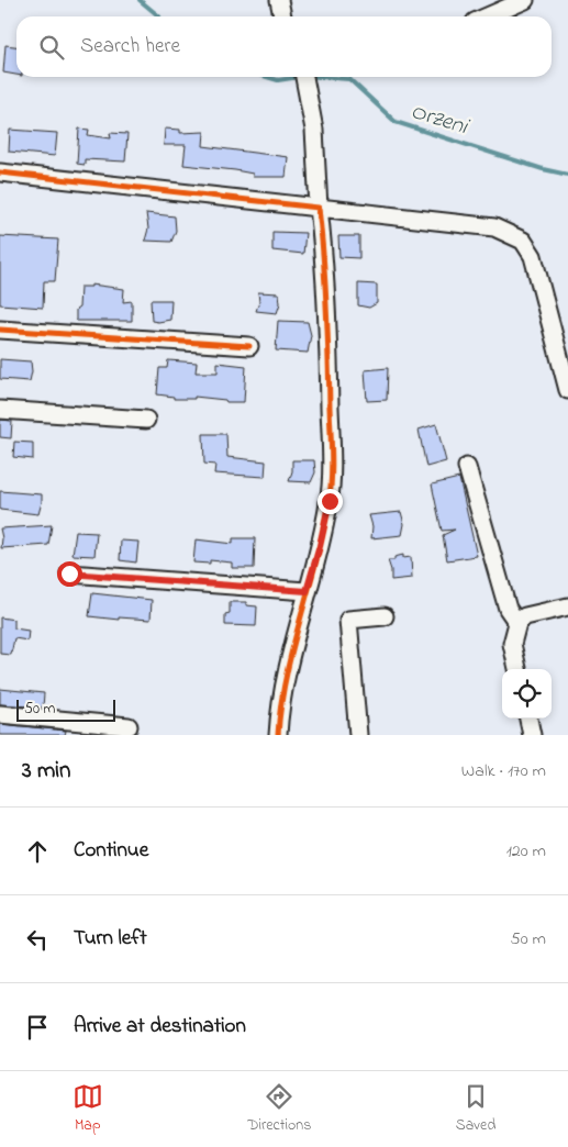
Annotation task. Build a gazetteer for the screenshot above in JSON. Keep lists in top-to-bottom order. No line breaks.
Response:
{"water":["Orzeni"],"scale_bar":"50 m","page":{"search":"Search here","scale":"50 m","heading":["3 min","Walk · 170 m"],"list":[["Continue","120 m"],["Turn left","50 m"],"Arrive at destination"],"nav":["Map","Directions","Saved"]}}
